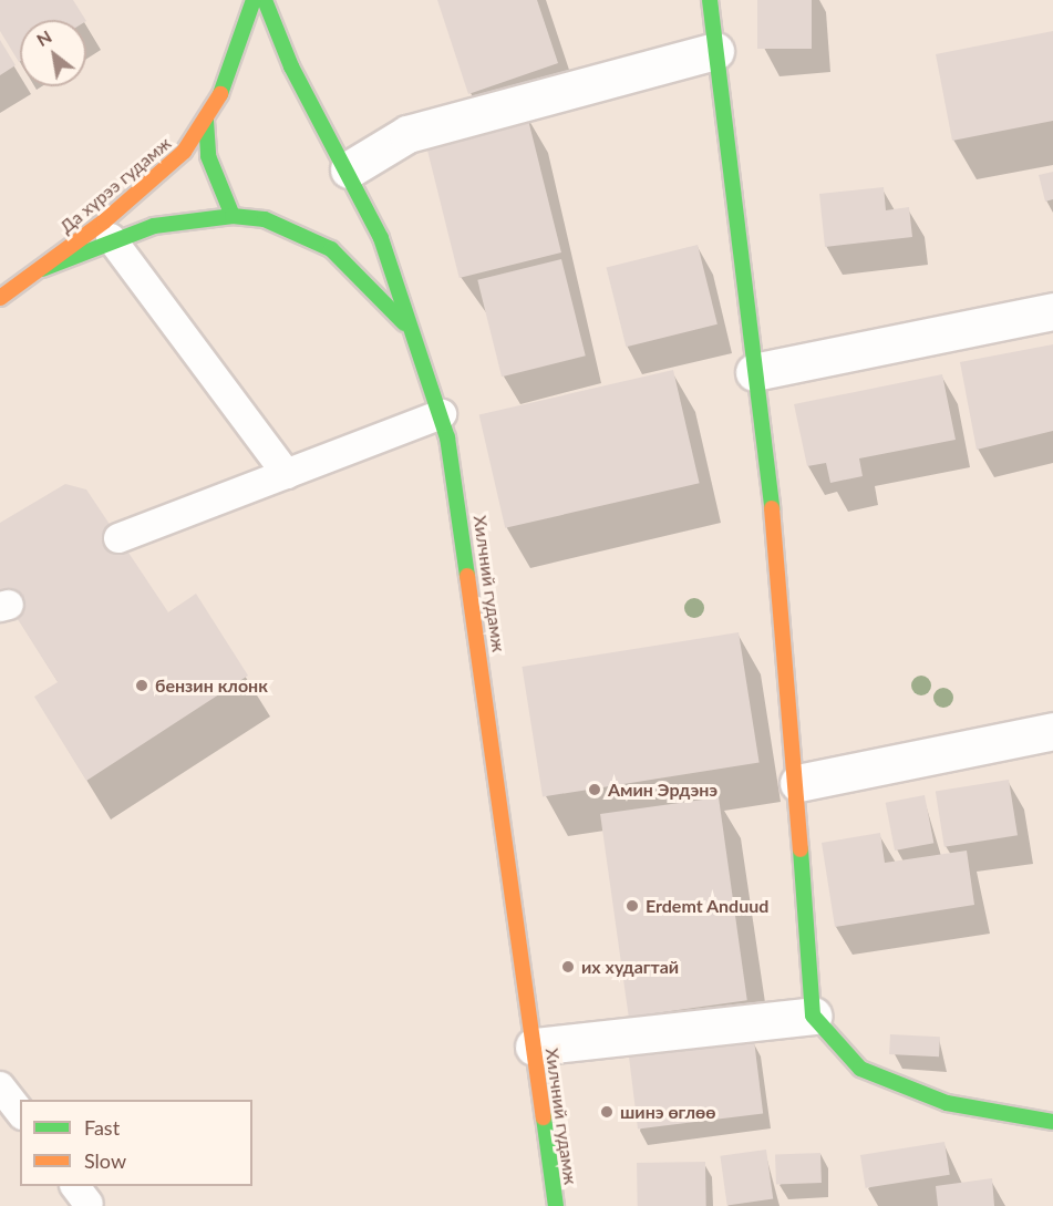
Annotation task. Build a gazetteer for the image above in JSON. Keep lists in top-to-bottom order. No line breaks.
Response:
{"streets":{"main road":["Да хүрээ гудамж","Хилчний гудамж"]},"places":["бензин клонк","Амин Эрдэнэ","Erdemt Anduud","их худагтай","шинэ өглөө"],"legend":["Fast","Slow"],"north":"top left"}
